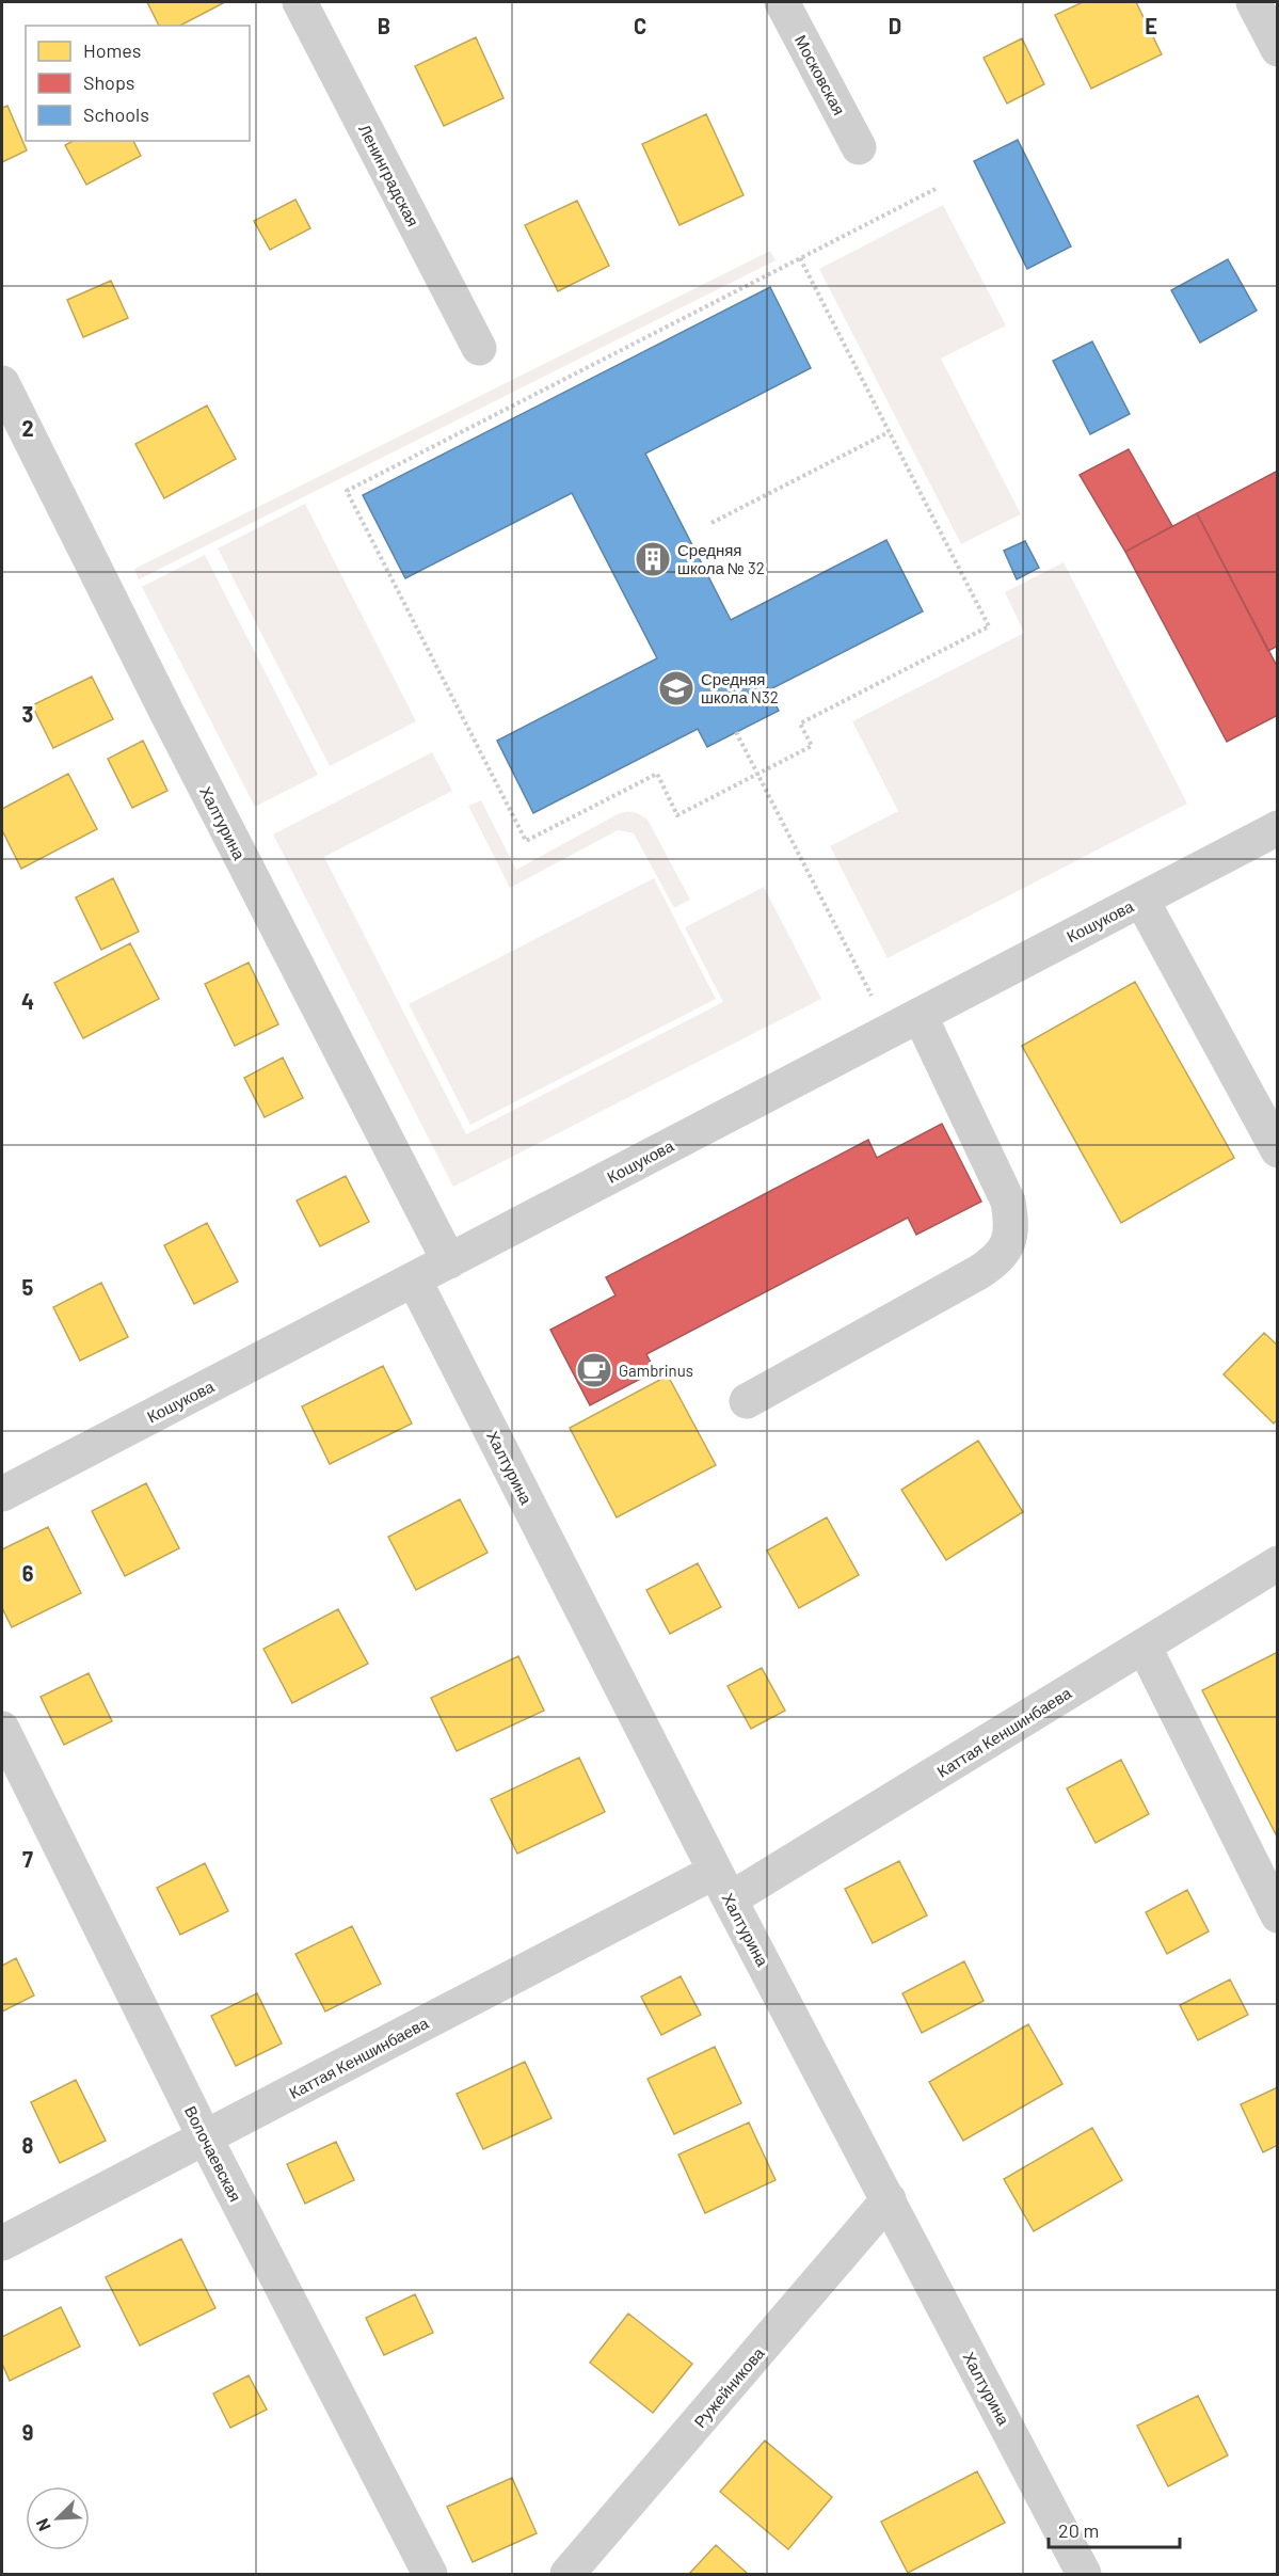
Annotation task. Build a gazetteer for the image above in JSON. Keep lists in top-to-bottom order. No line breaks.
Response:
{"streets":{"street":["Московская","Ленинградская","Халтурина","Кошукова","Каттая Кеншинбаева","Волочаевская","Ружейникова"]},"crossings":[["Халтурина","Кошукова"],["Халтурина","Каттая Кеншинбаева"],["Халтурина","Ружейникова"],["Каттая Кеншинбаева","Волочаевская"]],"places":{"building":["Средняя школа № 32"],"school or university":["Средняя школа N32"],"cafe":["Gambrinus"]},"legend":["Homes","Shops","Schools"],"scale_bar":"20 m","north":"bottom left","grid":{"columns":["B","C","D","E"],"rows":["2","3","4","5","6","7","8","9"]}}
